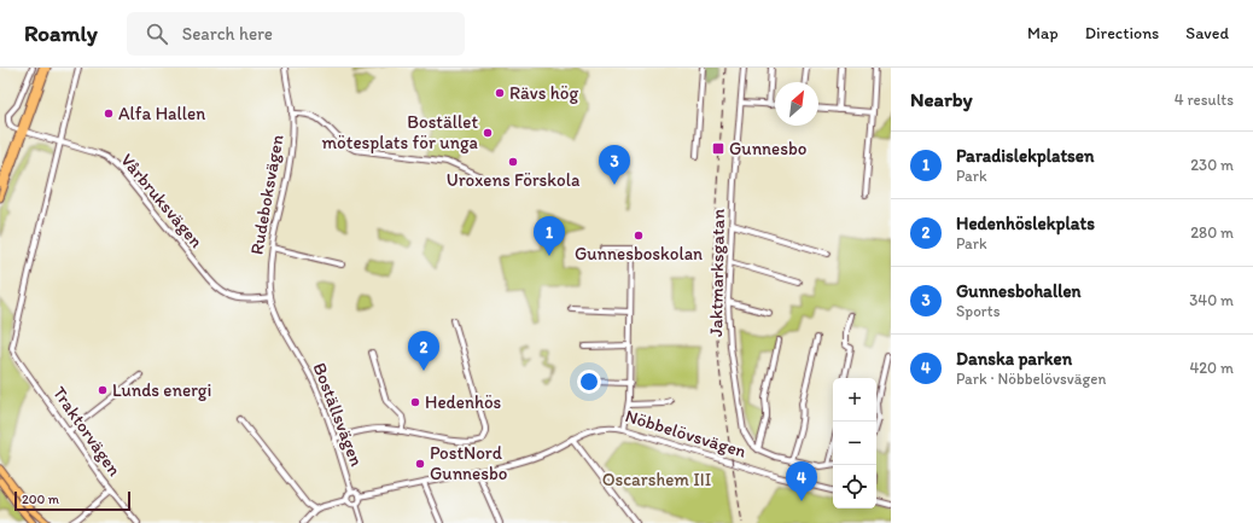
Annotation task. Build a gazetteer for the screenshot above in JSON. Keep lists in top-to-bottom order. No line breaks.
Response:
{"streets":{"street":["Rudeboksvägen","Vårbruksvägen","Jaktmarksgatan","Boställsvägen","Traktorvägen","Nöbbelövsvägen"]},"crossings":[["Rudeboksvägen","Vårbruksvägen"],["Rudeboksvägen","Boställsvägen"],["Vårbruksvägen","Boställsvägen"],["Vårbruksvägen","Traktorvägen"],["Boställsvägen","Nöbbelövsvägen"]],"parks":["Oscarshem III"],"places":{"other":["Rävs hög","Alfa Hallen","Bostället mötesplats för unga","Uroxens Förskola","Gunnesboskolan","Lunds energi","Hedenhös","PostNord Gunnesbo"],"transit":["Gunnesbo"]},"scale_bar":"200 m","north":"top right","page":{"header":"Roamly","search":"Search here","nav":["Map","Directions","Saved"],"heading":["Nearby","4 results"],"list":[{"mark":"1","name":"Paradislekplatsen","note":"Park","value":"230 m"},{"mark":"2","name":"Hedenhöslekplats","note":"Park","value":"280 m"},{"mark":"3","name":"Gunnesbohallen","note":"Sports","value":"340 m"},{"mark":"4","name":"Danska parken","note":"Park · Nöbbelövsvägen","value":"420 m"}],"pins":["3","1","2","4"],"map_buttons":["+","−"],"scale":"200 m"}}
